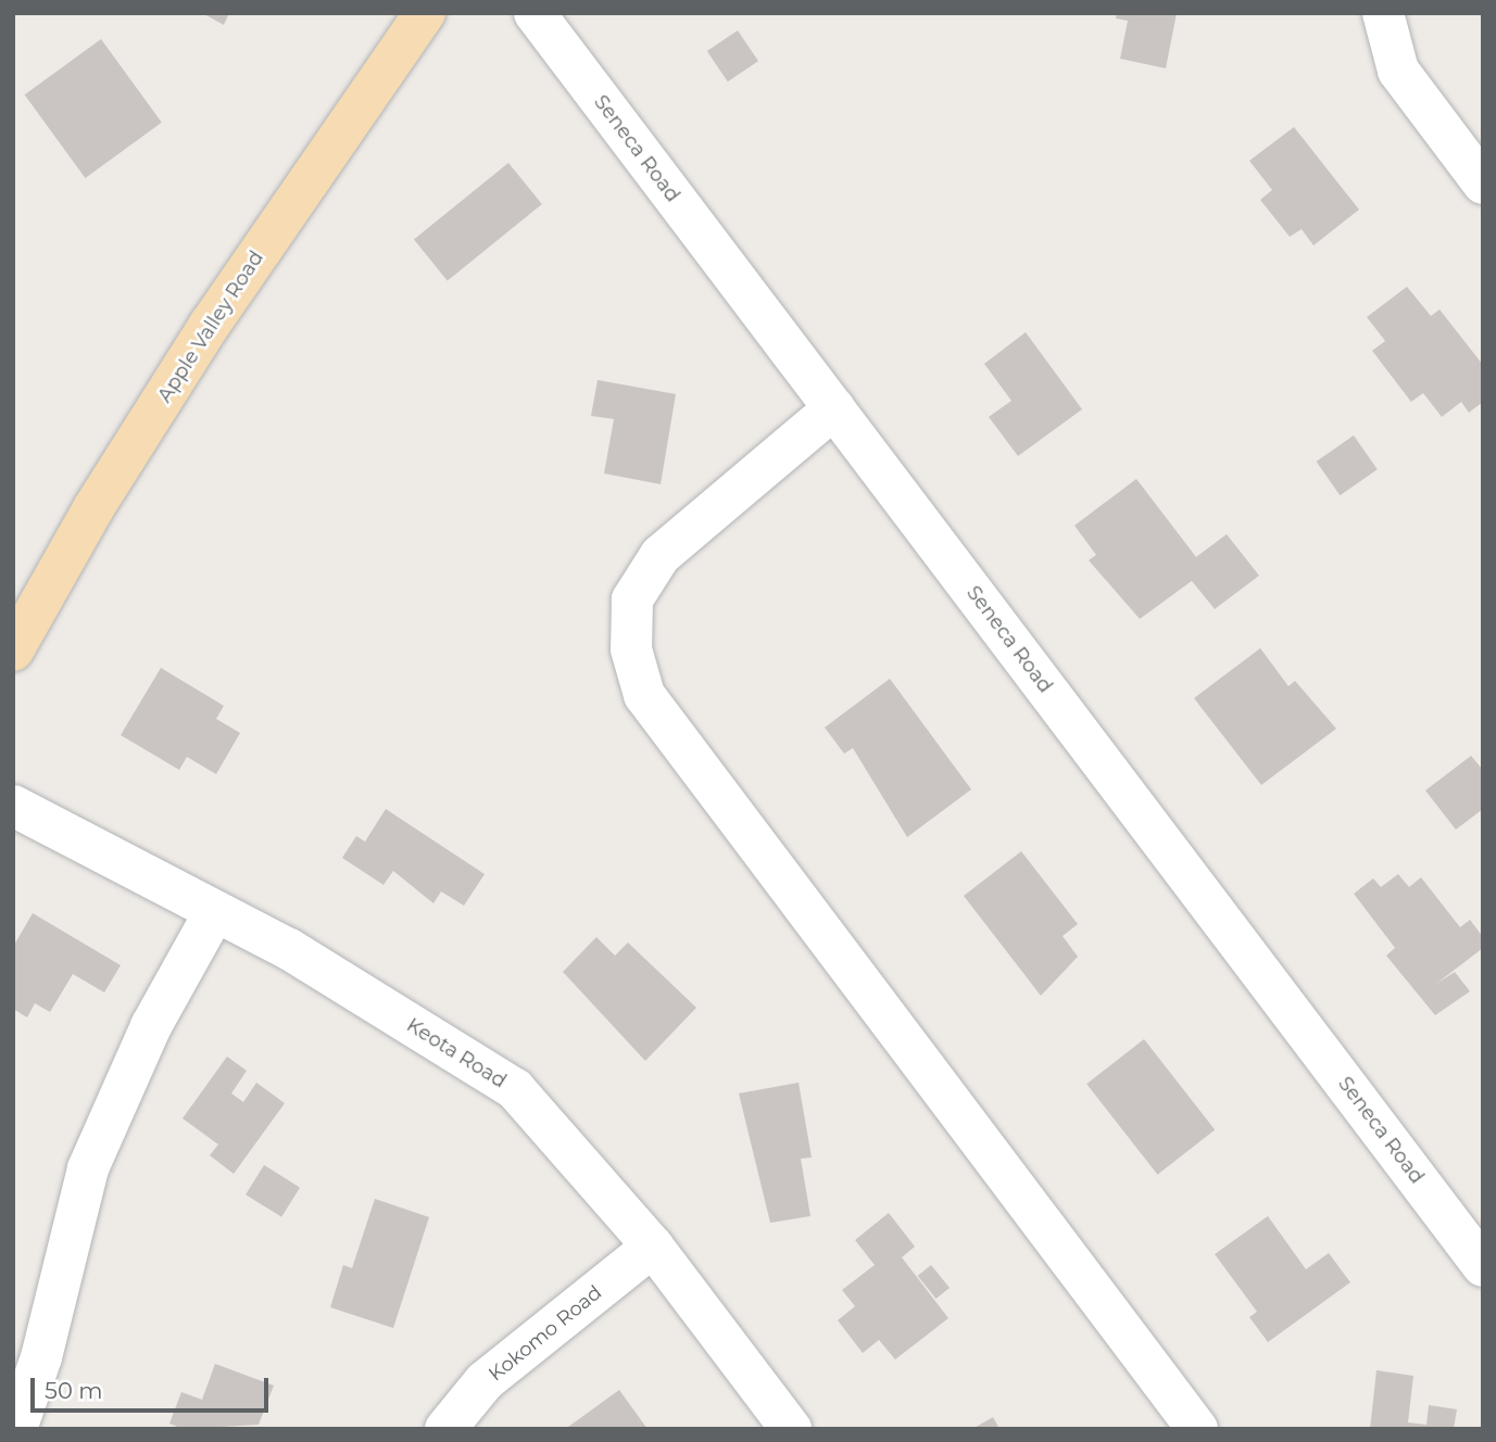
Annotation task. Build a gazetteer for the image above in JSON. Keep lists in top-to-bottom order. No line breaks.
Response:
{"streets":{"main road":["Apple Valley Road"],"street":["Seneca Road","Keota Road","Kokomo Road"]},"crossings":[["Keota Road","Kokomo Road"]],"scale_bar":"50 m"}
